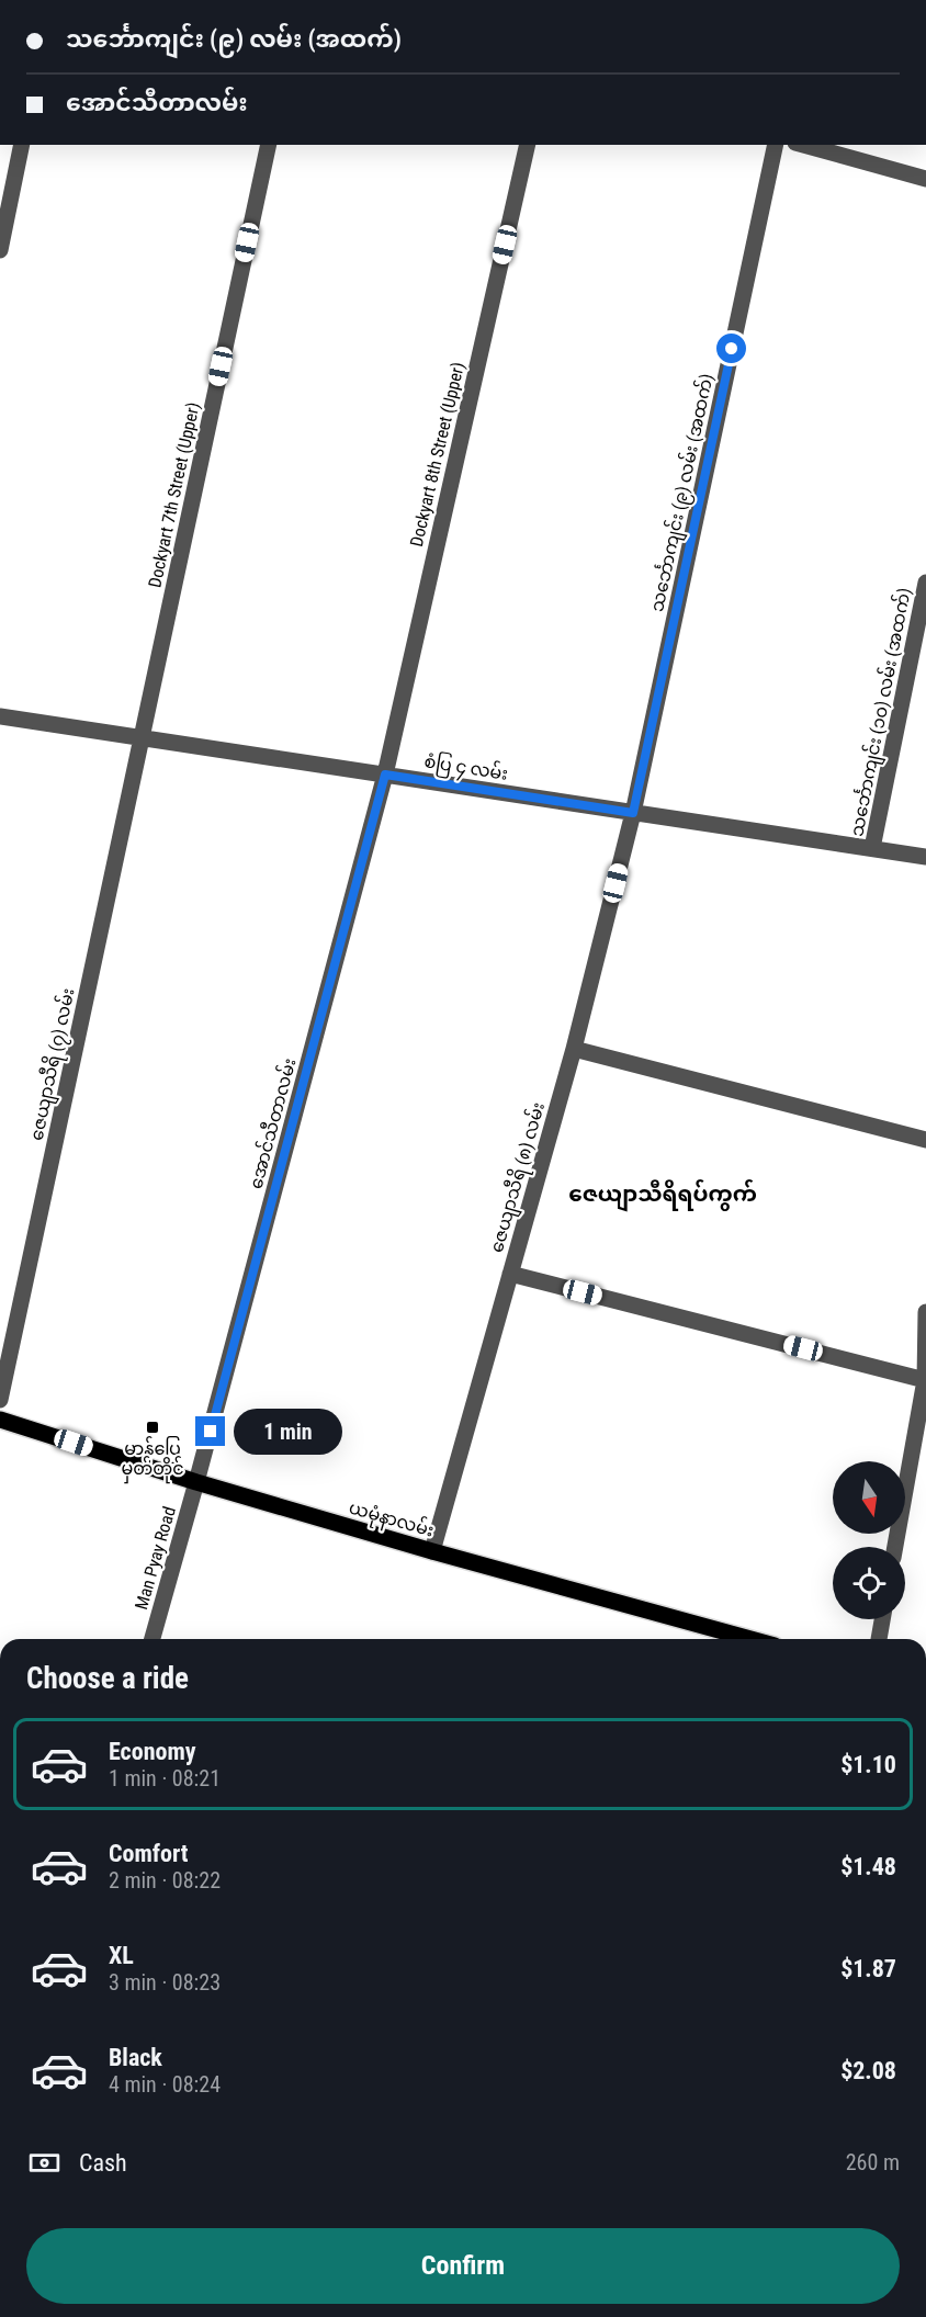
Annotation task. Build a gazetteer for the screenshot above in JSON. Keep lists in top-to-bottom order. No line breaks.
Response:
{"streets":{"main road":["ယမုံနာလမ်း"],"street":["Dockyart 8th Street (Upper)","သင်္ဘောကျင်း (၉) လမ်း (အထက်)","Dockyart 7th Street (Upper)","သင်္ဘောကျင်း (၁၀) လမ်း (အထက်)","စံပြ ၄ လမ်း","ဇေယျာသီရိ (၇) လမ်း","အောင်သီတာလမ်း","ဇေယျာသီရိ (၈) လမ်း","Man Pyay Road"]},"crossings":[["Dockyart 8th Street (Upper)","စံပြ ၄ လမ်း"],["Dockyart 8th Street (Upper)","အောင်သီတာလမ်း"],["သင်္ဘောကျင်း (၉) လမ်း (အထက်)","စံပြ ၄ လမ်း"],["သင်္ဘောကျင်း (၉) လမ်း (အထက်)","ဇေယျာသီရိ (၈) လမ်း"],["Dockyart 7th Street (Upper)","စံပြ ၄ လမ်း"],["Dockyart 7th Street (Upper)","ဇေယျာသီရိ (၇) လမ်း"],["သင်္ဘောကျင်း (၁၀) လမ်း (အထက်)","စံပြ ၄ လမ်း"],["စံပြ ၄ လမ်း","ဇေယျာသီရိ (၇) လမ်း"],["စံပြ ၄ လမ်း","အောင်သီတာလမ်း"],["စံပြ ၄ လမ်း","ဇေယျာသီရိ (၈) လမ်း"],["အောင်သီတာလမ်း","ယမုံနာလမ်း"],["အောင်သီတာလမ်း","Man Pyay Road"],["ဇေယျာသီရိ (၈) လမ်း","ယမုံနာလမ်း"],["ယမုံနာလမ်း","Man Pyay Road"]],"districts":["ဇေယျာသီရိရပ်ကွက်"],"places":{"transit":["မာန်ပြေ မှတ်တိုင်"]},"north":"bottom","page":{"banner":["သင်္ဘောကျင်း (၉) လမ်း (အထက်)","အောင်သီတာလမ်း"],"bubble":"1 min","heading":"Choose a ride","list":[{"name":"Economy","note":"1 min · 08:21","value":"$1.10"},{"name":"Comfort","note":"2 min · 08:22","value":"$1.48"},{"name":"XL","note":"3 min · 08:23","value":"$1.87"},{"name":"Black","note":"4 min · 08:24","value":"$2.08"}],"pay":["Cash","260 m"],"buttons":"Confirm"}}
